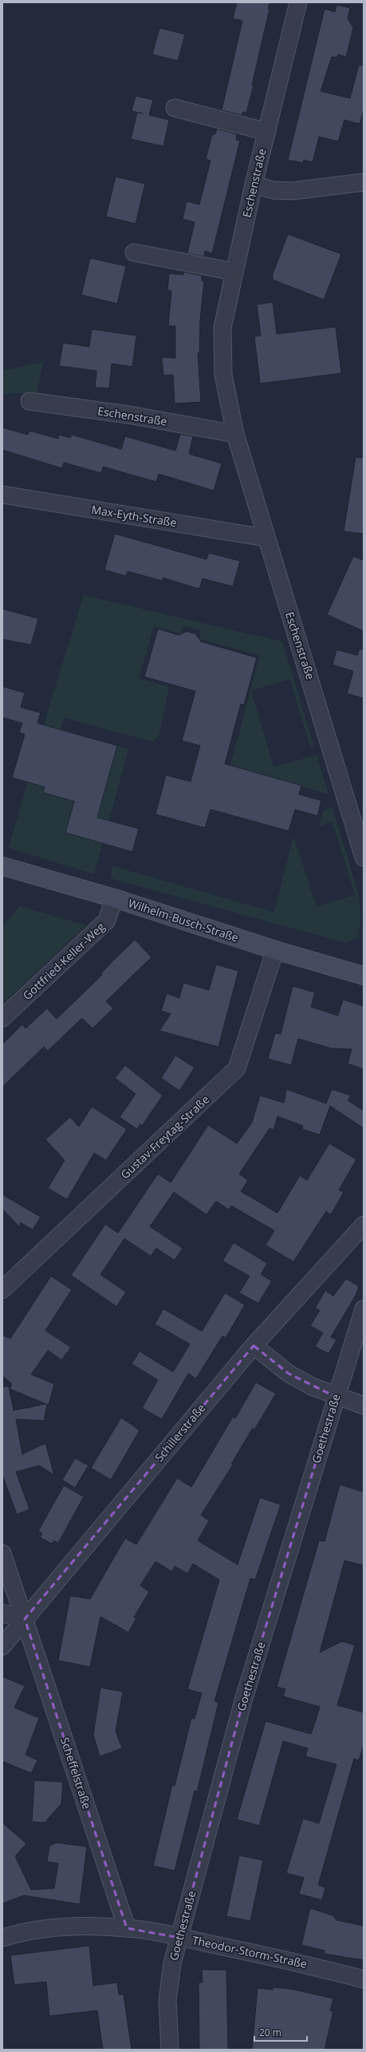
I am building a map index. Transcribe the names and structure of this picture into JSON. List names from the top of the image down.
{
  "streets": {
    "main road": ["Wilhelm-Busch-Straße"],
    "street": [
      "Eschenstraße",
      "Max-Eyth-Straße",
      "Gottfried-Keller-Weg",
      "Gustav-Freytag-Straße",
      "Goethestraße",
      "Schillerstraße",
      "Scheffelstraße",
      "Theodor-Storm-Straße"
    ]
  },
  "crossings": [
    ["Eschenstraße", "Max-Eyth-Straße"],
    ["Wilhelm-Busch-Straße", "Gottfried-Keller-Weg"],
    ["Wilhelm-Busch-Straße", "Gustav-Freytag-Straße"],
    ["Goethestraße", "Theodor-Storm-Straße"],
    ["Schillerstraße", "Scheffelstraße"],
    ["Scheffelstraße", "Theodor-Storm-Straße"]
  ],
  "scale_bar": "20 m"
}
